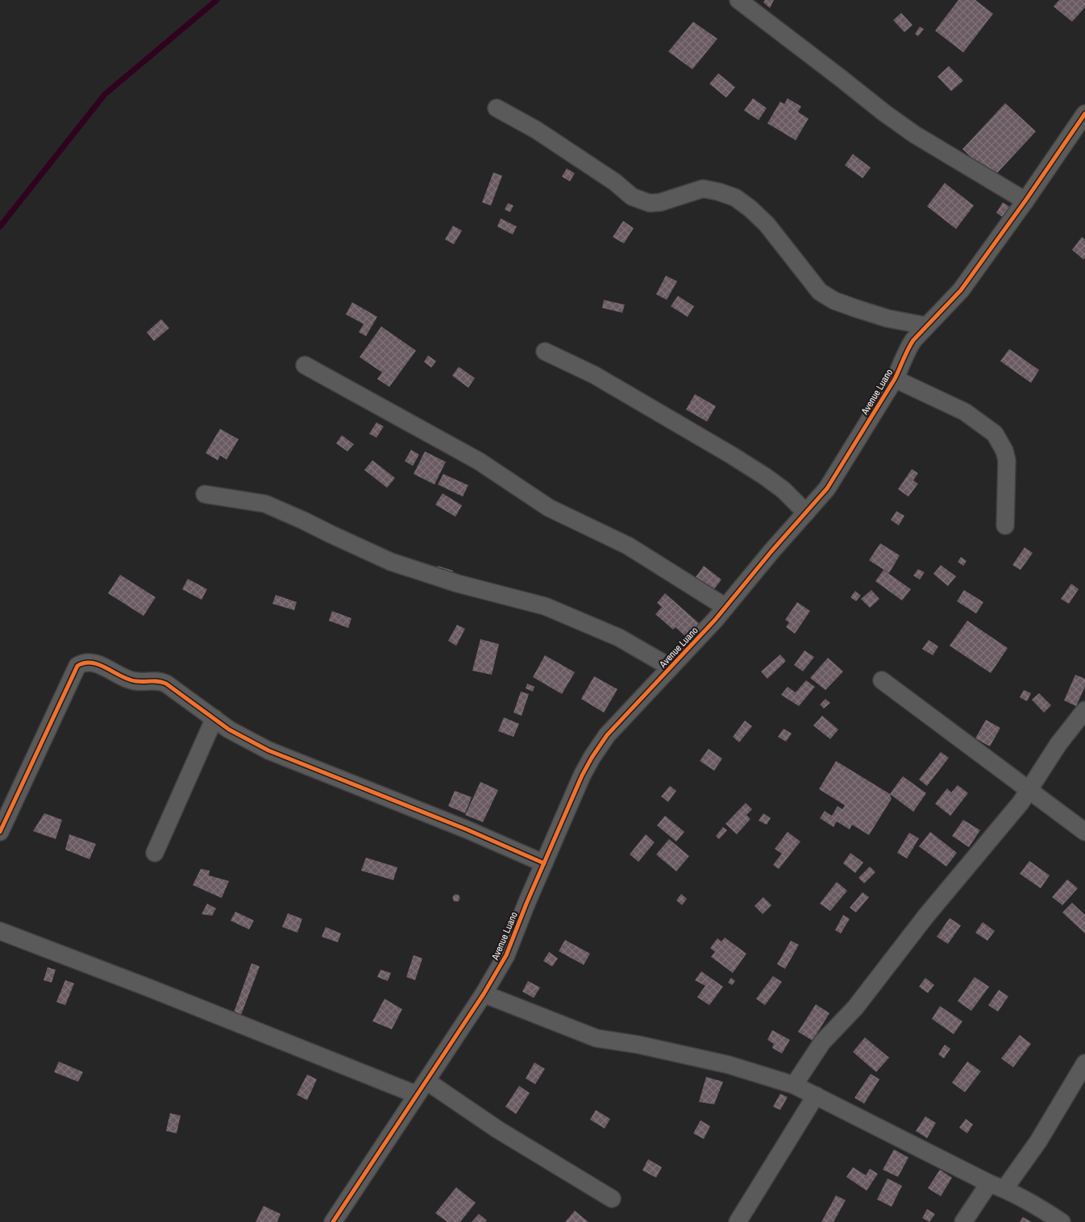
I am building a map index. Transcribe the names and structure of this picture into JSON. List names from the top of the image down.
{
  "streets": {
    "street": ["Avenue Luano"]
  }
}
